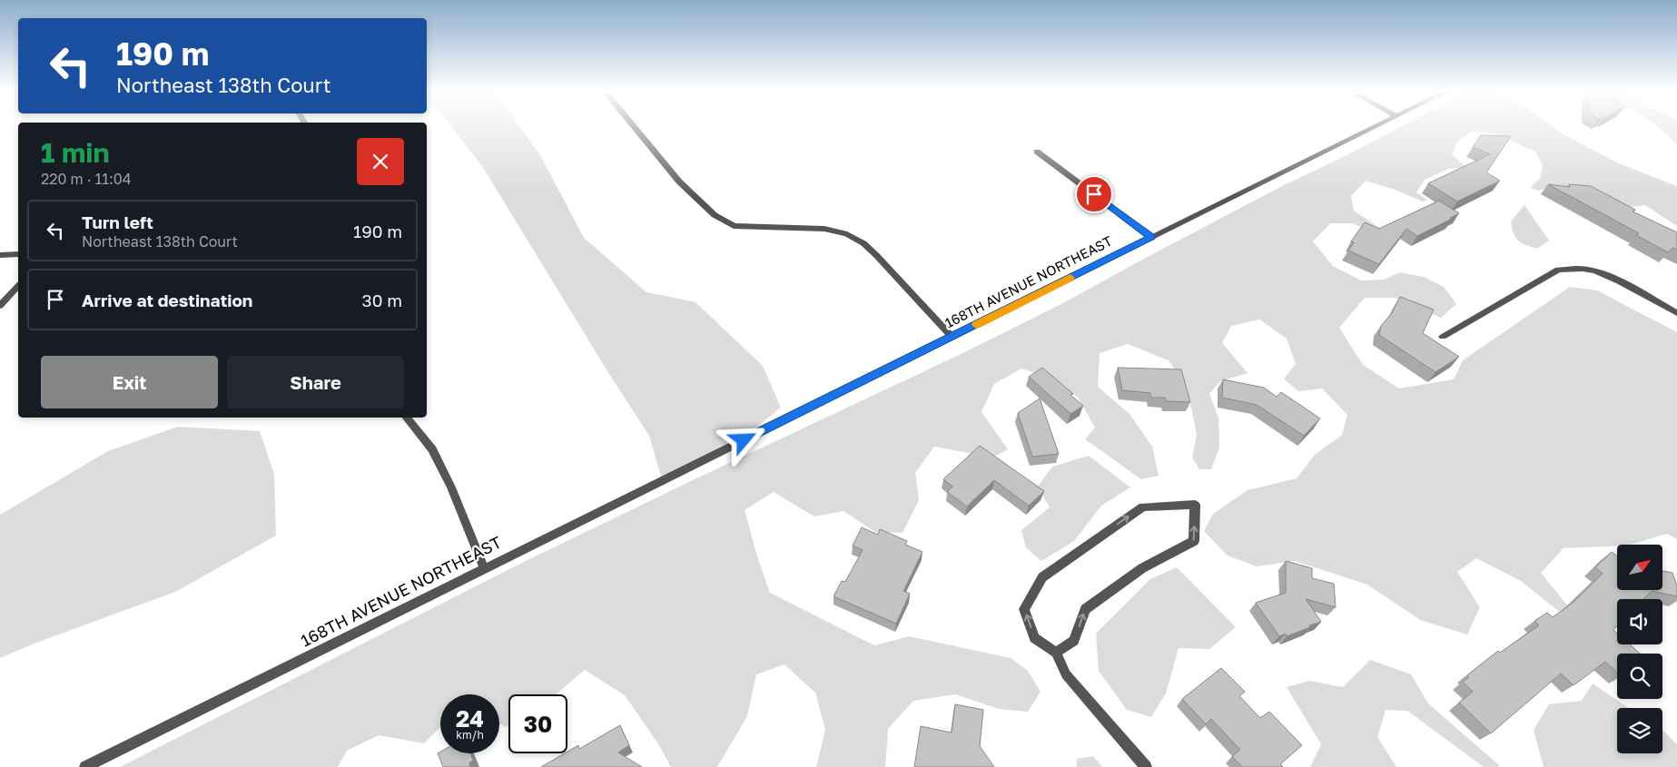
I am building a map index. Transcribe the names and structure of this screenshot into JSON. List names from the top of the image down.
{
  "streets": {
    "street": ["168TH AVENUE NORTHEAST"]
  },
  "north": "top right",
  "page": {
    "turn": ["190 m", "Northeast 138th Court"],
    "heading": ["1 min", "220 m · 11:04"],
    "list": [
      {
        "name": "Turn left",
        "note": "Northeast 138th Court",
        "value": "190 m"
      },
      {
        "name": "Arrive at destination",
        "value": "30 m"
      }
    ],
    "buttons": ["Exit", "Share"],
    "speed": "24 km/h",
    "limit": "30"
  }
}
